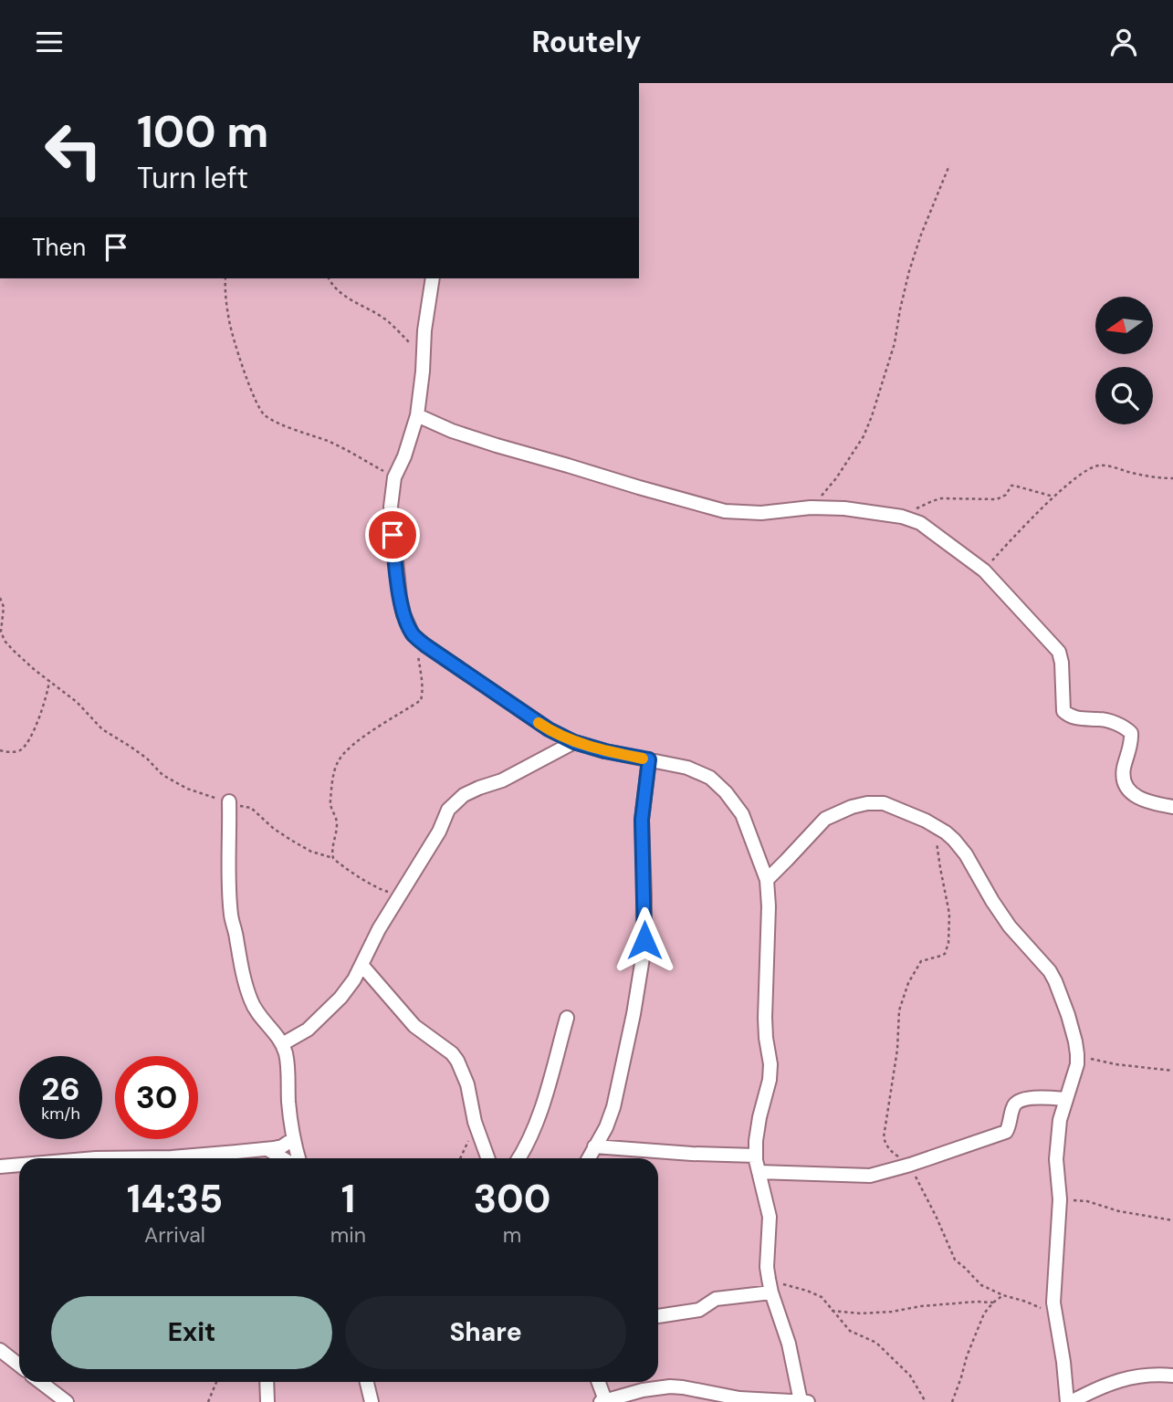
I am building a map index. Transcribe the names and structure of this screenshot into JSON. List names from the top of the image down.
{
  "north": "left",
  "page": {
    "header": "Routely",
    "turn": ["100 m", "Turn left"],
    "then": "Then",
    "speed": "26 km/h",
    "limit": "30",
    "eta": [
      "14:35",
      "Arrival",
      "1",
      "min",
      "300",
      "m"
    ],
    "buttons": ["Exit", "Share"]
  }
}
